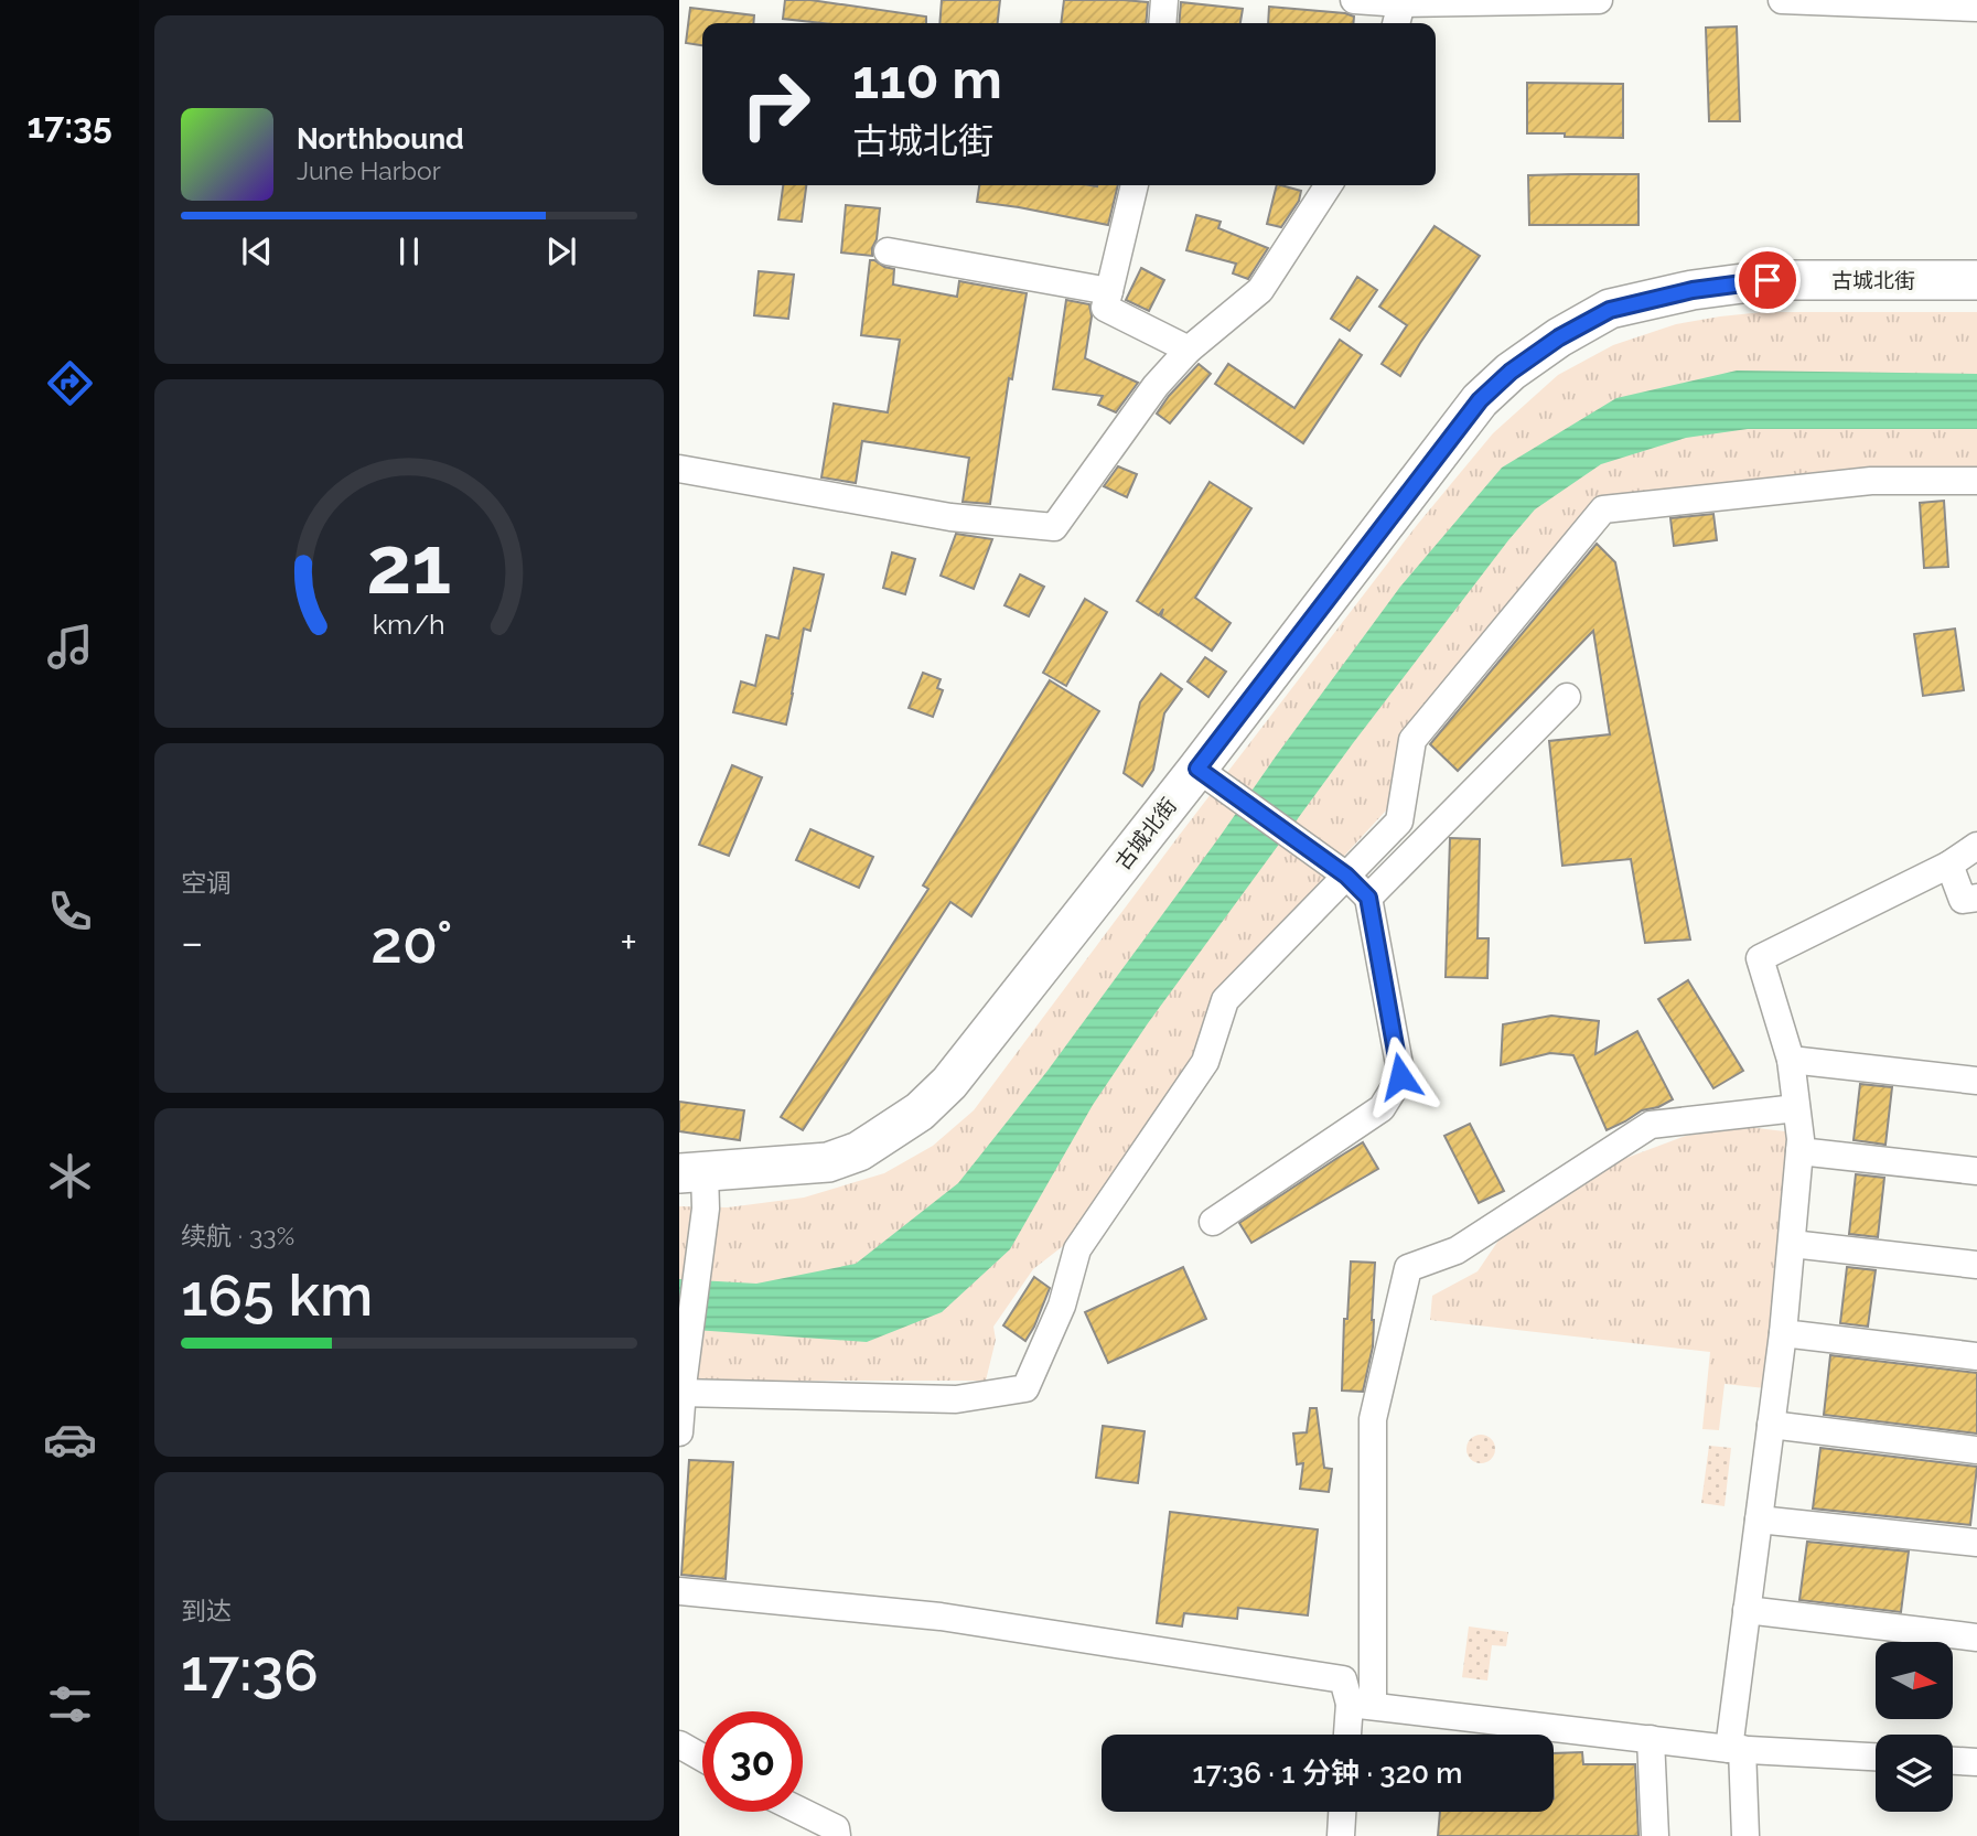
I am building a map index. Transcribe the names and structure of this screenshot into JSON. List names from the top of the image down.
{
  "streets": {
    "main road": ["古城北街"]
  },
  "north": "right",
  "page": {
    "tabs": "17:35",
    "turn": ["110 m", "古城北街"],
    "song": ["Northbound", "June Harbor"],
    "tile": [
      "空调",
      ["续航 · 33%", "165 km"],
      ["到达", "17:36"]
    ],
    "heat": ["−", "20°", "+"],
    "limit": "30",
    "trip": "17:36 · 1 分钟 · 320 m",
    "gauge": ["21", "km/h"]
  }
}
